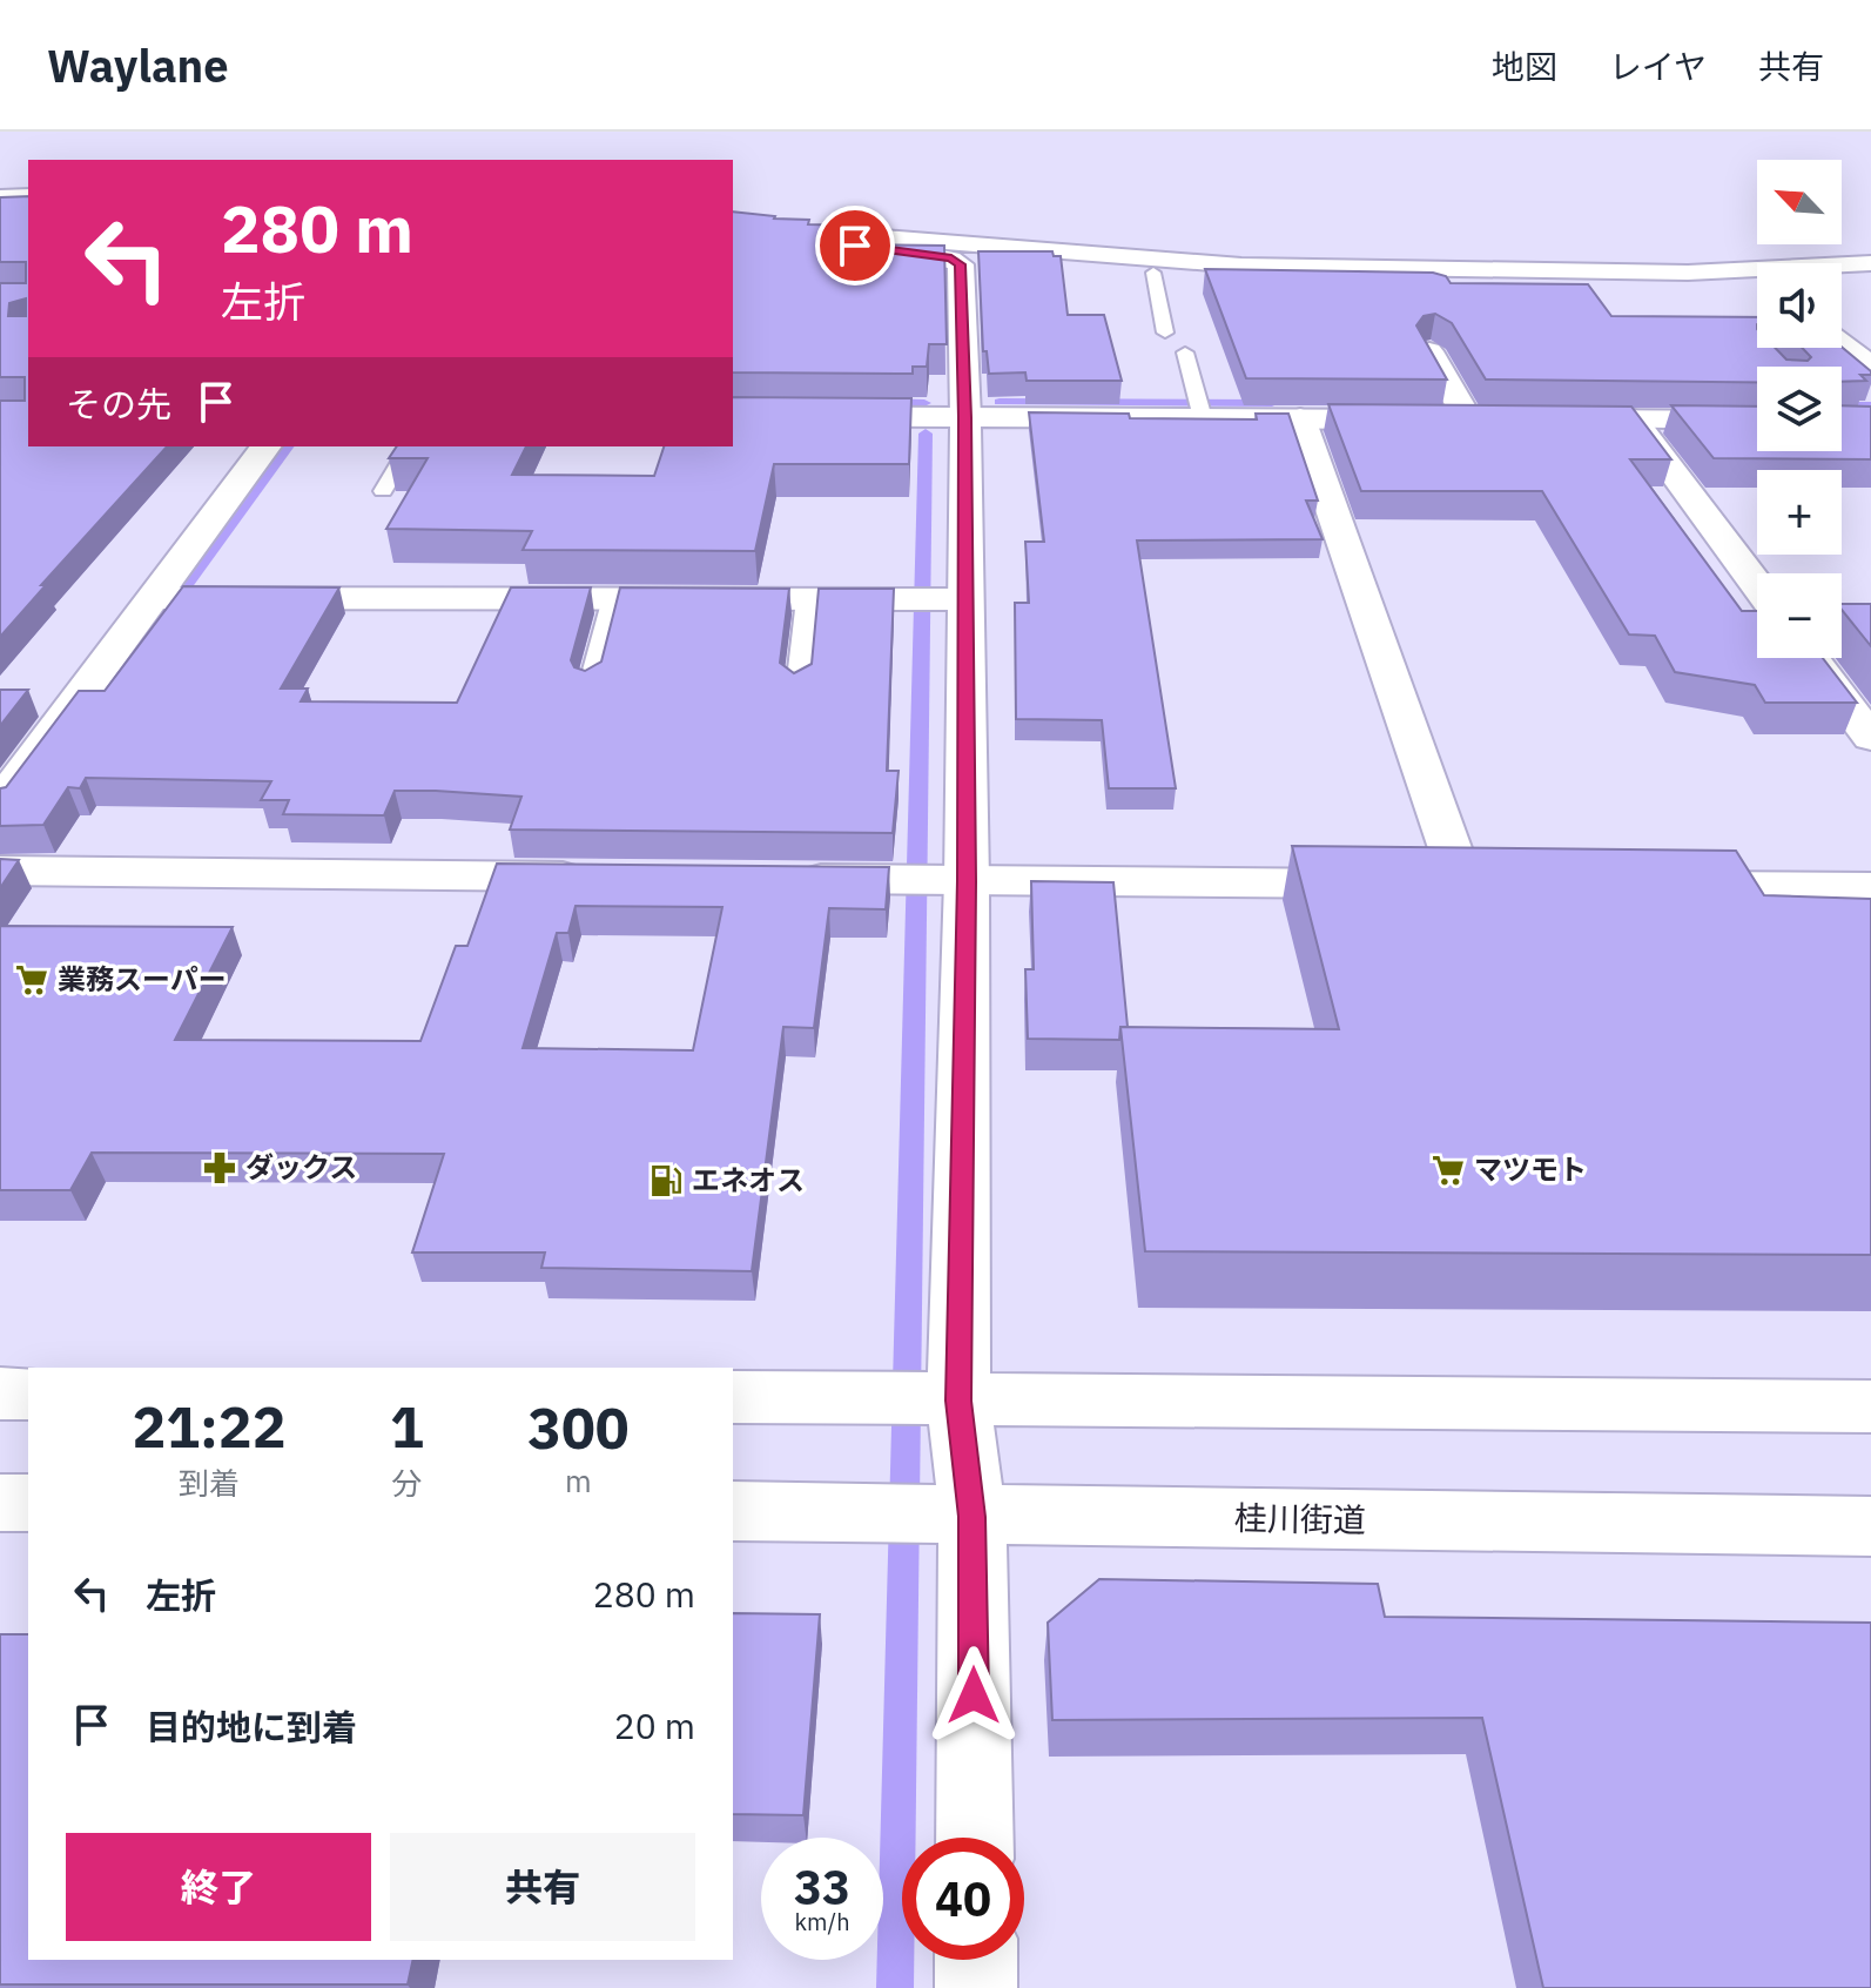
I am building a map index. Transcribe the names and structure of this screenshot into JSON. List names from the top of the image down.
{
  "streets": {
    "street": ["桂川街道"]
  },
  "places": {
    "supermarket": ["業務スーパー", "マツモト"],
    "pharmacy": ["ダックス"],
    "fuel station": ["エネオス"]
  },
  "north": "top left",
  "page": {
    "header": "Waylane",
    "nav": ["地図", "レイヤ", "共有"],
    "map_buttons": ["+", "−"],
    "turn": ["280 m", "左折"],
    "then": "その先",
    "eta": [
      "21:22",
      "到着",
      "1",
      "分",
      "300",
      "m"
    ],
    "list": [
      {
        "name": "左折",
        "value": "280 m"
      },
      {
        "name": "目的地に到着",
        "value": "20 m"
      }
    ],
    "buttons": ["終了", "共有"],
    "speed": "33 km/h",
    "limit": "40"
  }
}
